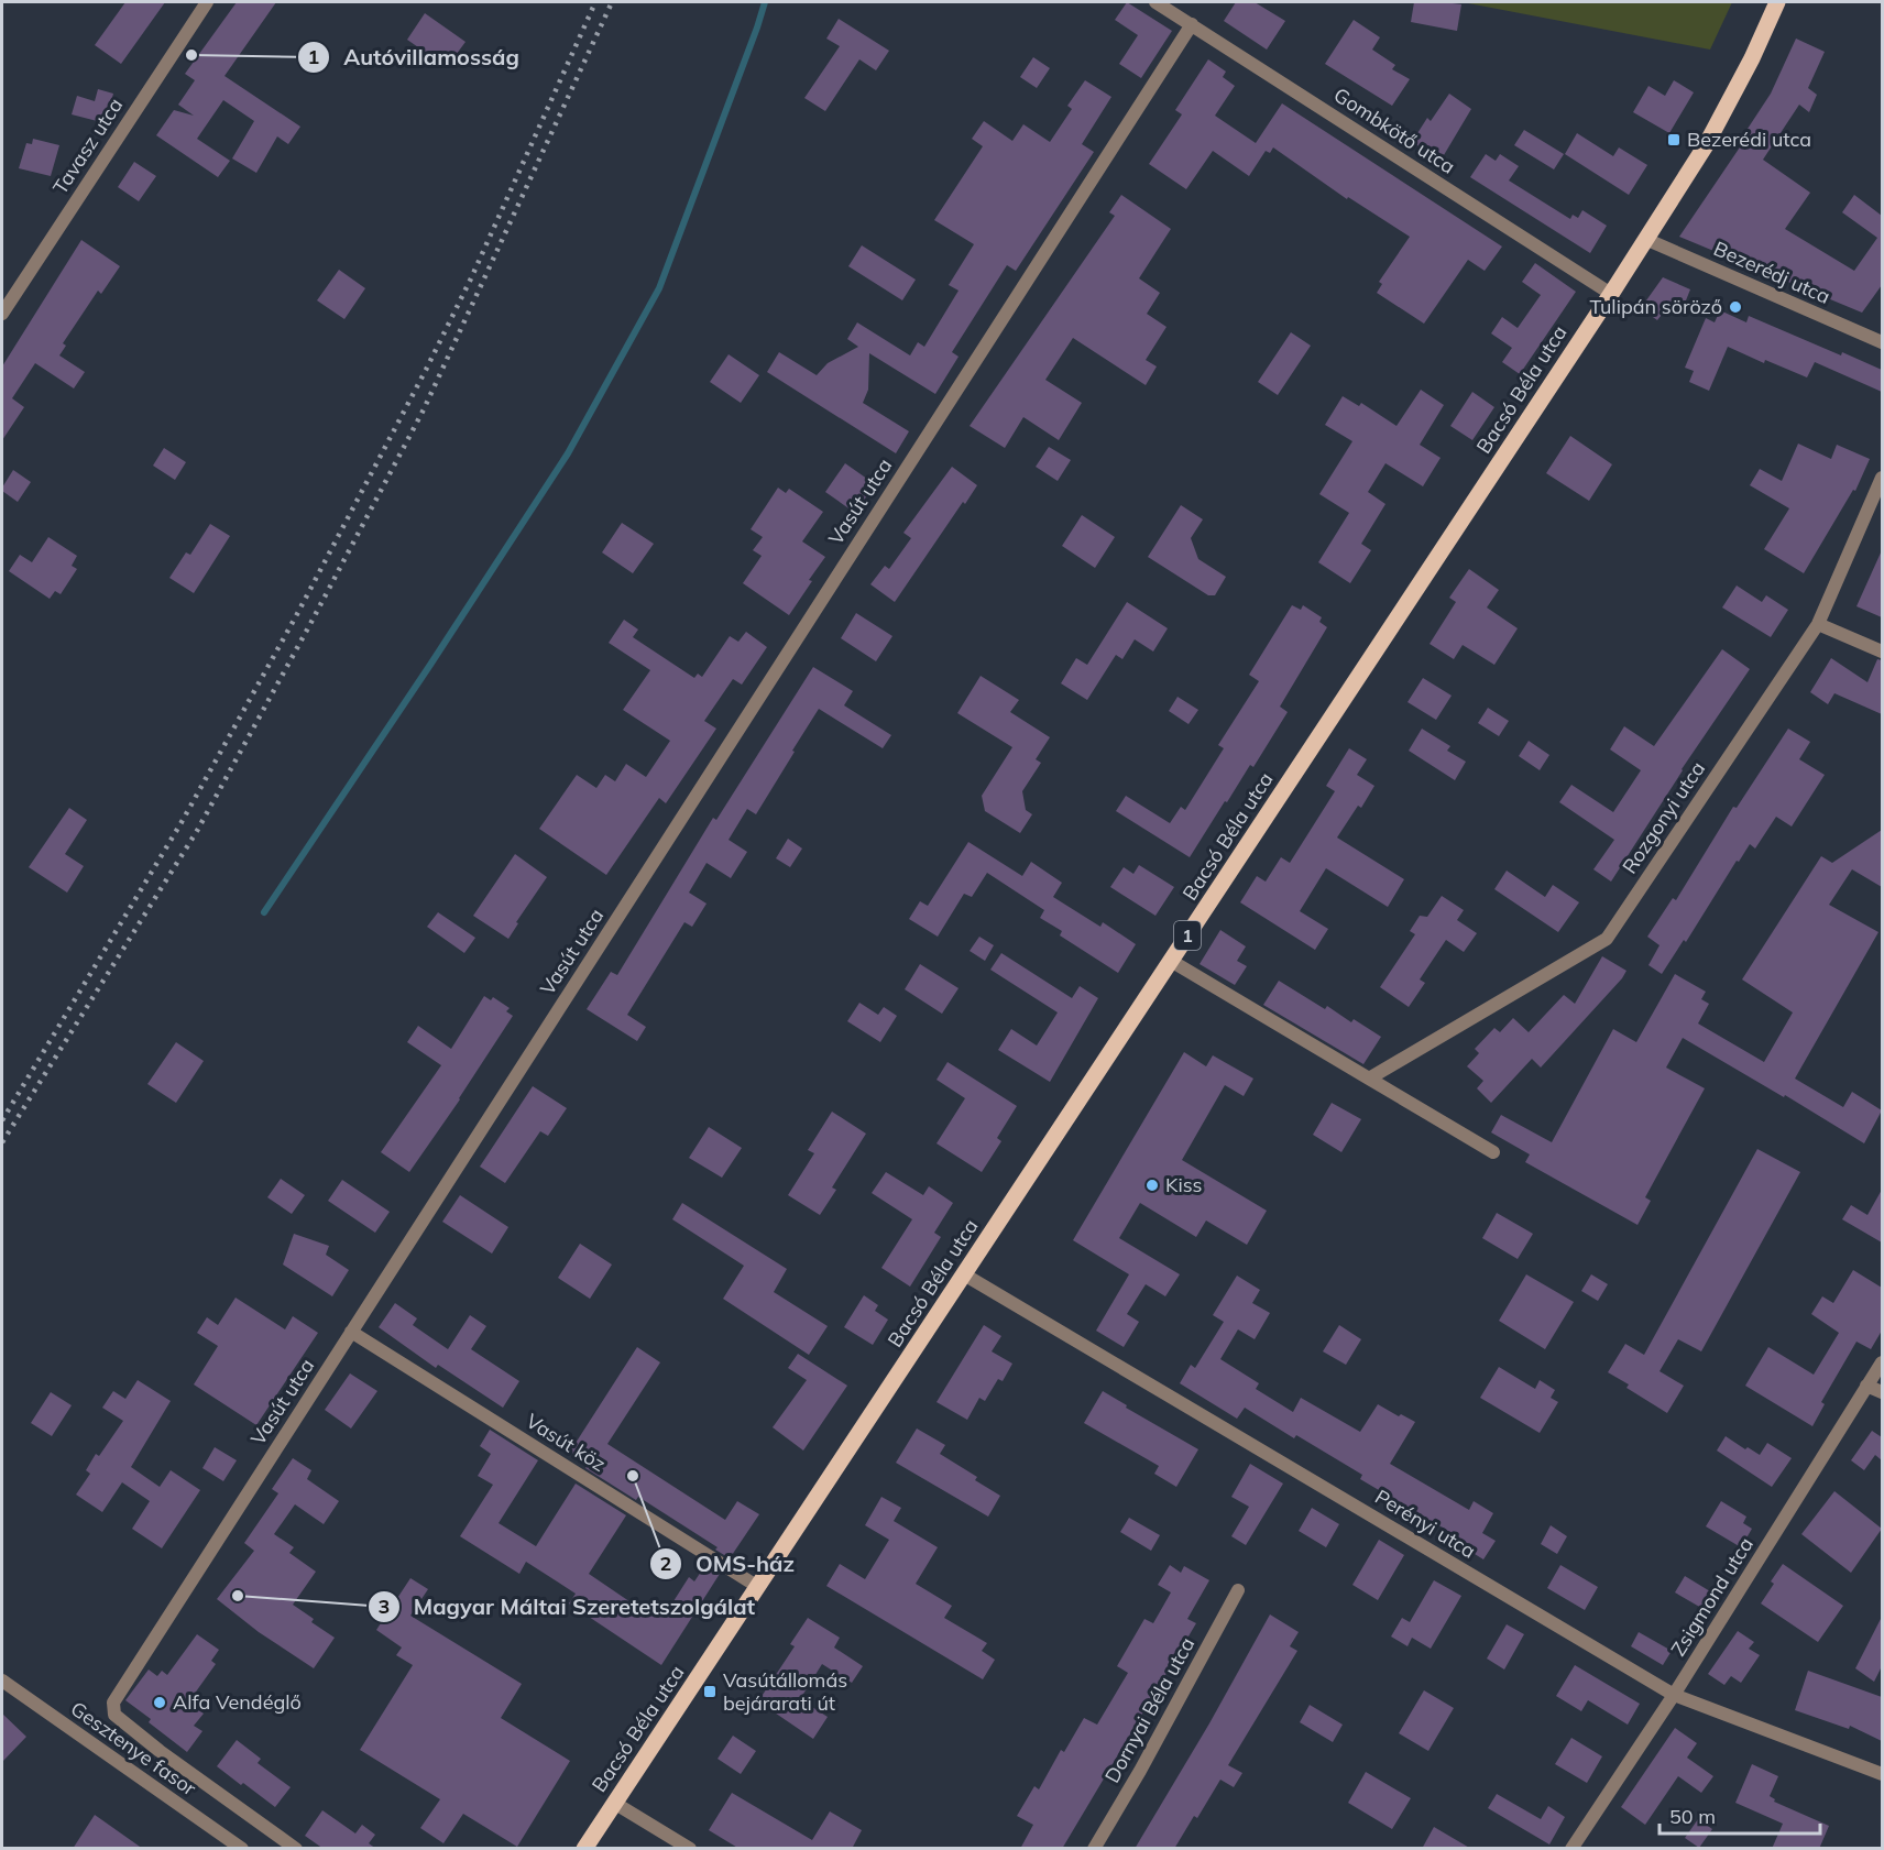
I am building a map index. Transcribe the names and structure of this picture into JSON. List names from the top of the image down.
{
  "streets": {
    "main road": ["Bacsó Béla utca", "1"],
    "street": [
      "Gombkötő utca",
      "Tavasz utca",
      "Bezerédj utca",
      "Vasút utca",
      "Rozgonyi utca",
      "Vasút köz",
      "Perényi utca",
      "Zsigmond utca",
      "Dornyai Béla utca",
      "Gesztenye fasor"
    ]
  },
  "crossings": [
    ["Gombkötő utca", "Bacsó Béla utca"],
    ["Gombkötő utca", "Vasút utca"],
    ["Bezerédj utca", "Bacsó Béla utca"],
    ["Bacsó Béla utca", "Vasút köz"],
    ["Bacsó Béla utca", "Perényi utca"],
    ["Vasút utca", "Vasút köz"],
    ["Perényi utca", "Zsigmond utca"]
  ],
  "places": {
    "other": [
      "Autóvillamosság",
      "Tulipán söröző",
      "Kiss",
      "OMS-ház",
      "Magyar Máltai Szeretetszolgálat",
      "Alfa Vendéglő"
    ],
    "transit": ["Bezerédi utca", "Vasútállomás bejárarati út"]
  },
  "scale_bar": "50 m"
}
